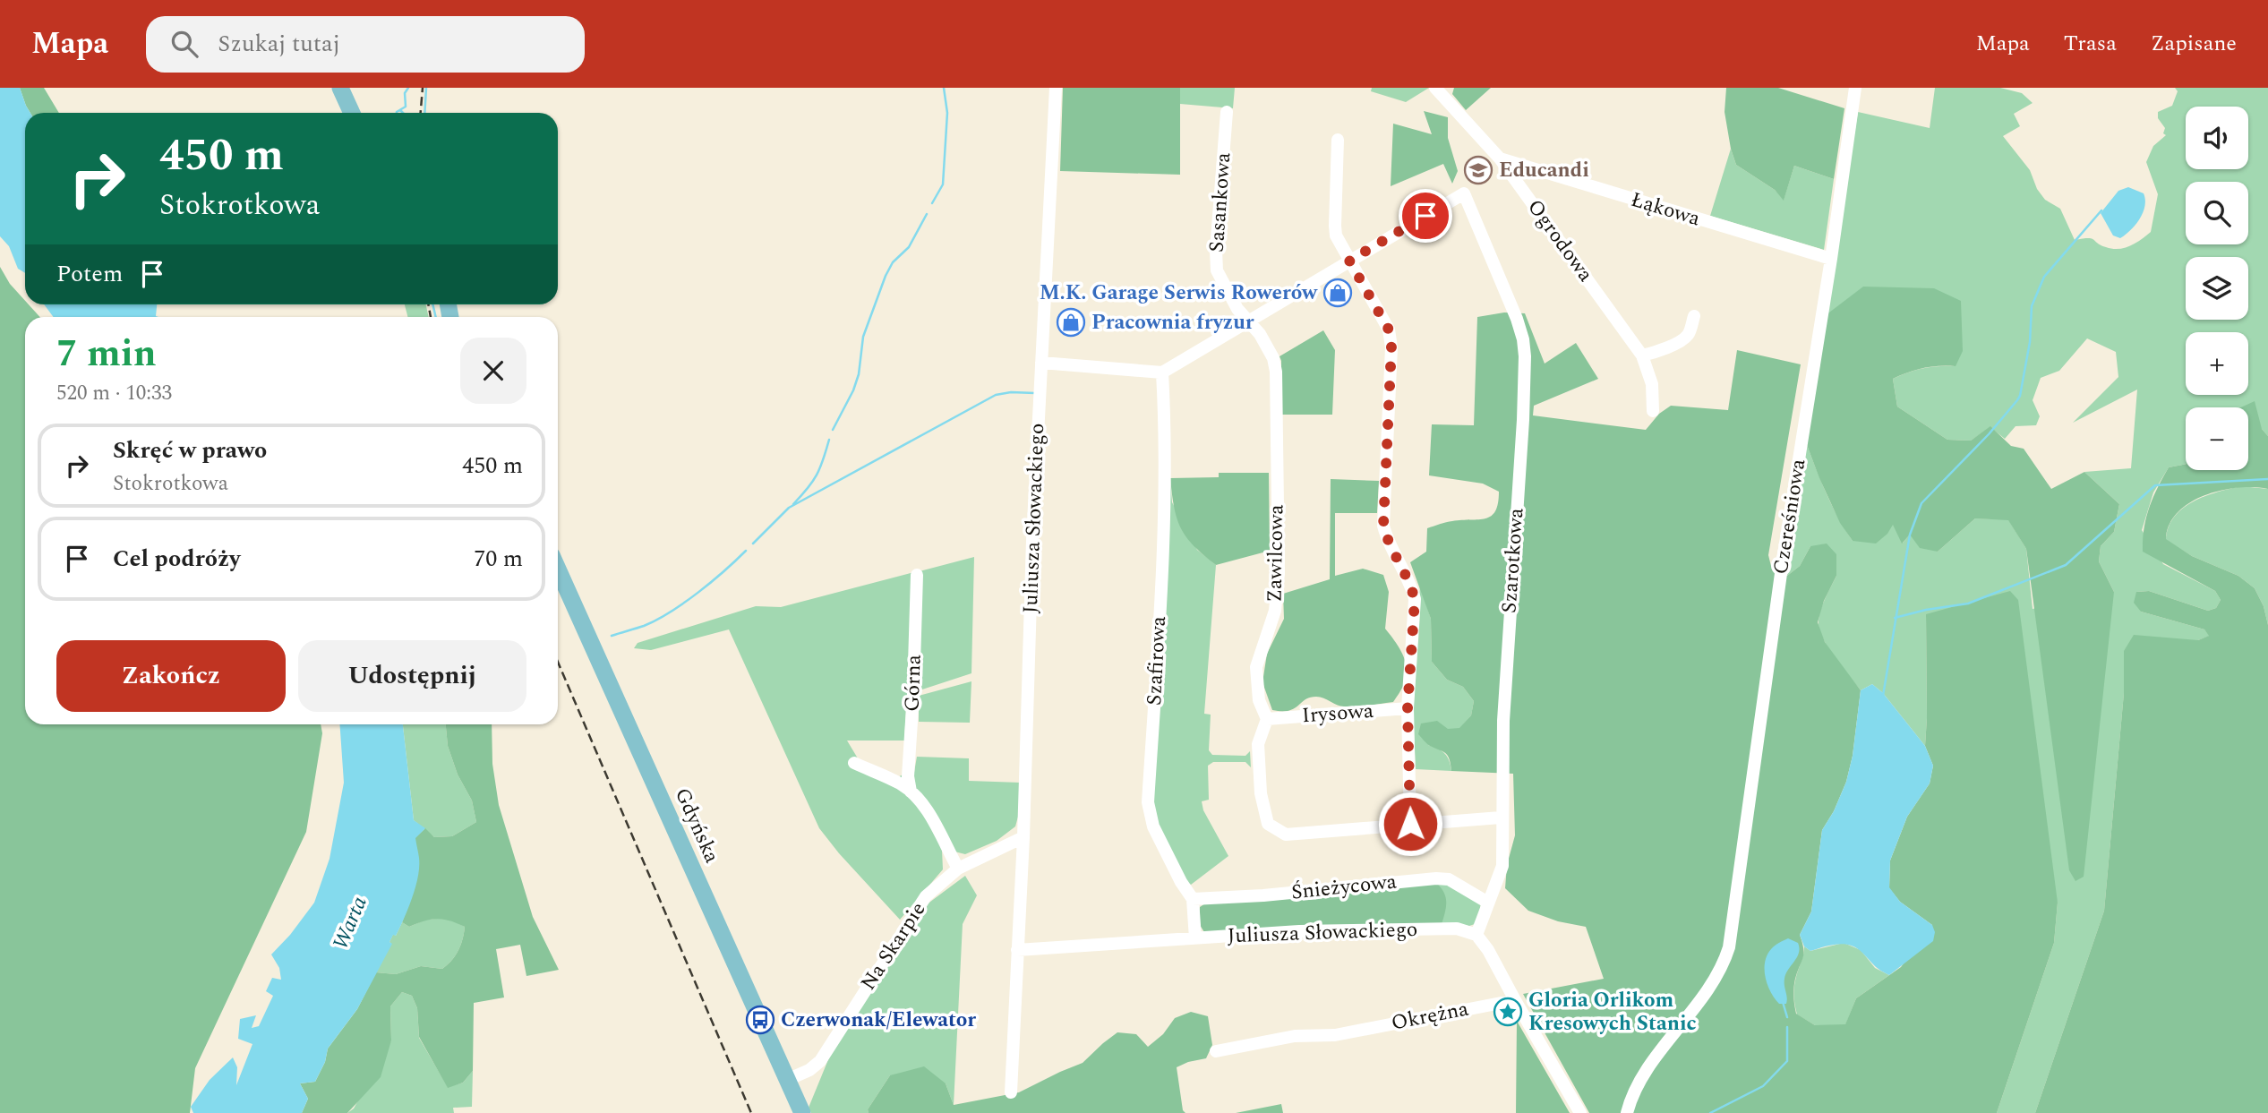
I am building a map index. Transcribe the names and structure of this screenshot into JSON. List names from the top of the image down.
{
  "streets": {
    "main road": ["Gdyńska"],
    "street": [
      "Sasankowa",
      "Łąkowa",
      "Ogrodowa",
      "Czereśniowa",
      "Juliusza Słowackiego",
      "Zawilcowa",
      "Szarotkowa",
      "Szafirowa",
      "Górna",
      "Irysowa",
      "Śnieżycowa",
      "Na Skarpie",
      "Okrężna"
    ]
  },
  "crossings": [
    ["Sasankowa", "Zawilcowa"],
    ["Łąkowa", "Ogrodowa"],
    ["Łąkowa", "Czereśniowa"],
    ["Juliusza Słowackiego", "Szarotkowa"],
    ["Juliusza Słowackiego", "Szafirowa"],
    ["Juliusza Słowackiego", "Na Skarpie"],
    ["Zawilcowa", "Irysowa"],
    ["Szarotkowa", "Śnieżycowa"],
    ["Szafirowa", "Śnieżycowa"],
    ["Gdyńska", "Na Skarpie"]
  ],
  "water": ["Warta"],
  "places": {
    "school or university": ["Educandi"],
    "shop": ["M.K. Garage Serwis Rowerów", "Pracownia fryzur"],
    "place": ["Gloria Orlikom Kresowych Stanic"],
    "bus stop": ["Czerwonak/Elewator"]
  },
  "page": {
    "header": "Mapa",
    "search": "Szukaj tutaj",
    "nav": ["Mapa", "Trasa", "Zapisane"],
    "map_buttons": ["+", "−"],
    "turn": ["450 m", "Stokrotkowa"],
    "then": "Potem",
    "heading": ["7 min", "520 m · 10:33"],
    "list": [
      {
        "name": "Skręć w prawo",
        "note": "Stokrotkowa",
        "value": "450 m"
      },
      {
        "name": "Cel podróży",
        "value": "70 m"
      }
    ],
    "buttons": ["Zakończ", "Udostępnij"]
  }
}
